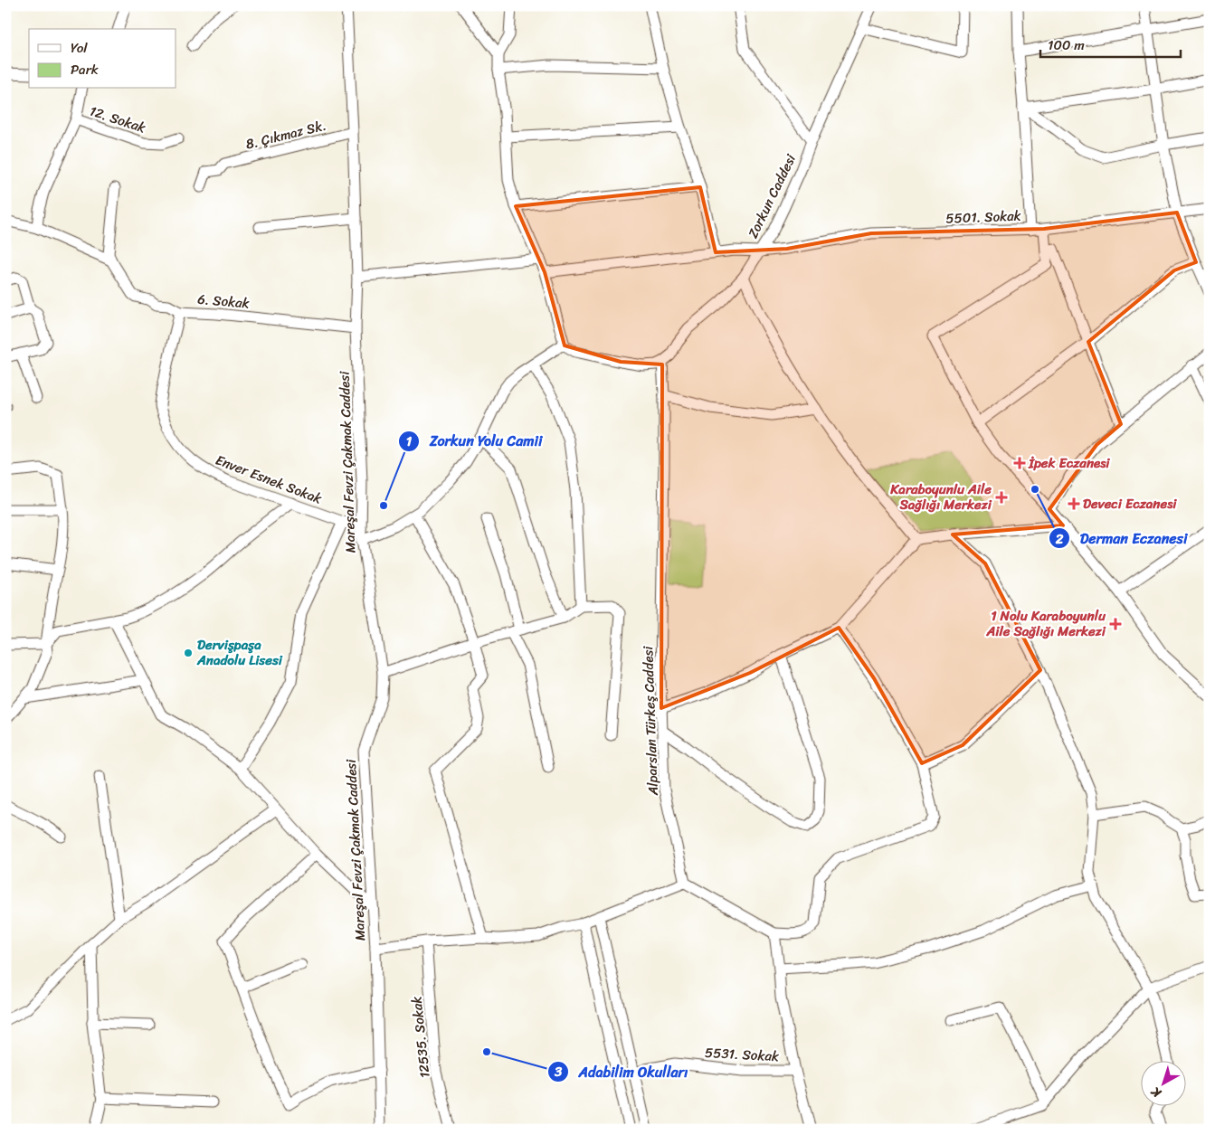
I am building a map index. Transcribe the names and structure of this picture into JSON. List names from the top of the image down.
{
  "streets": {
    "street": [
      "12. Sokak",
      "8. Çıkmaz Sk.",
      "Zorkun Caddesi",
      "5501. Sokak",
      "6. Sokak",
      "Mareşal Fevzi Çakmak Caddesi",
      "Enver Esnek Sokak",
      "Alparslan Türkeş Caddesi",
      "12535. Sokak",
      "5531. Sokak"
    ]
  },
  "crossings": [
    ["8. Çıkmaz Sk.", "Mareşal Fevzi Çakmak Caddesi"],
    ["Zorkun Caddesi", "5501. Sokak"],
    ["Zorkun Caddesi", "Alparslan Türkeş Caddesi"],
    ["6. Sokak", "Mareşal Fevzi Çakmak Caddesi"],
    ["6. Sokak", "Enver Esnek Sokak"],
    ["Mareşal Fevzi Çakmak Caddesi", "Enver Esnek Sokak"]
  ],
  "places": {
    "health": [
      "İpek Eczanesi",
      "Karaboyunlu Aile Sağlığı Merkezi",
      "Deveci Eczanesi",
      "1 Nolu Karaboyunlu Aile Sağlığı Merkezi"
    ],
    "other": [
      "Derman Eczanesi",
      "Zorkun Yolu Camii",
      "Dervişpaşa Anadolu Lisesi",
      "Adabilim Okulları"
    ]
  },
  "legend": ["Yol", "Park"],
  "scale_bar": "100 m",
  "north": "bottom left"
}
